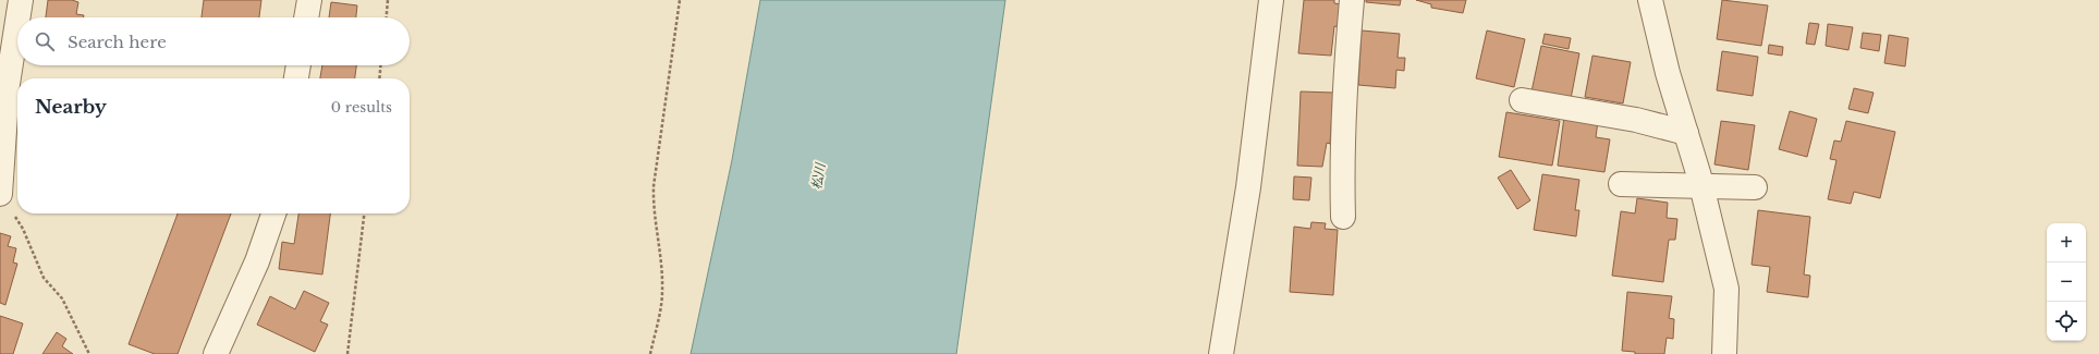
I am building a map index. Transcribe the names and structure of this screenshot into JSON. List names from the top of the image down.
{
  "water": ["松川"],
  "page": {
    "search": "Search here",
    "heading": ["Nearby", "0 results"],
    "map_buttons": ["+", "−"]
  }
}
